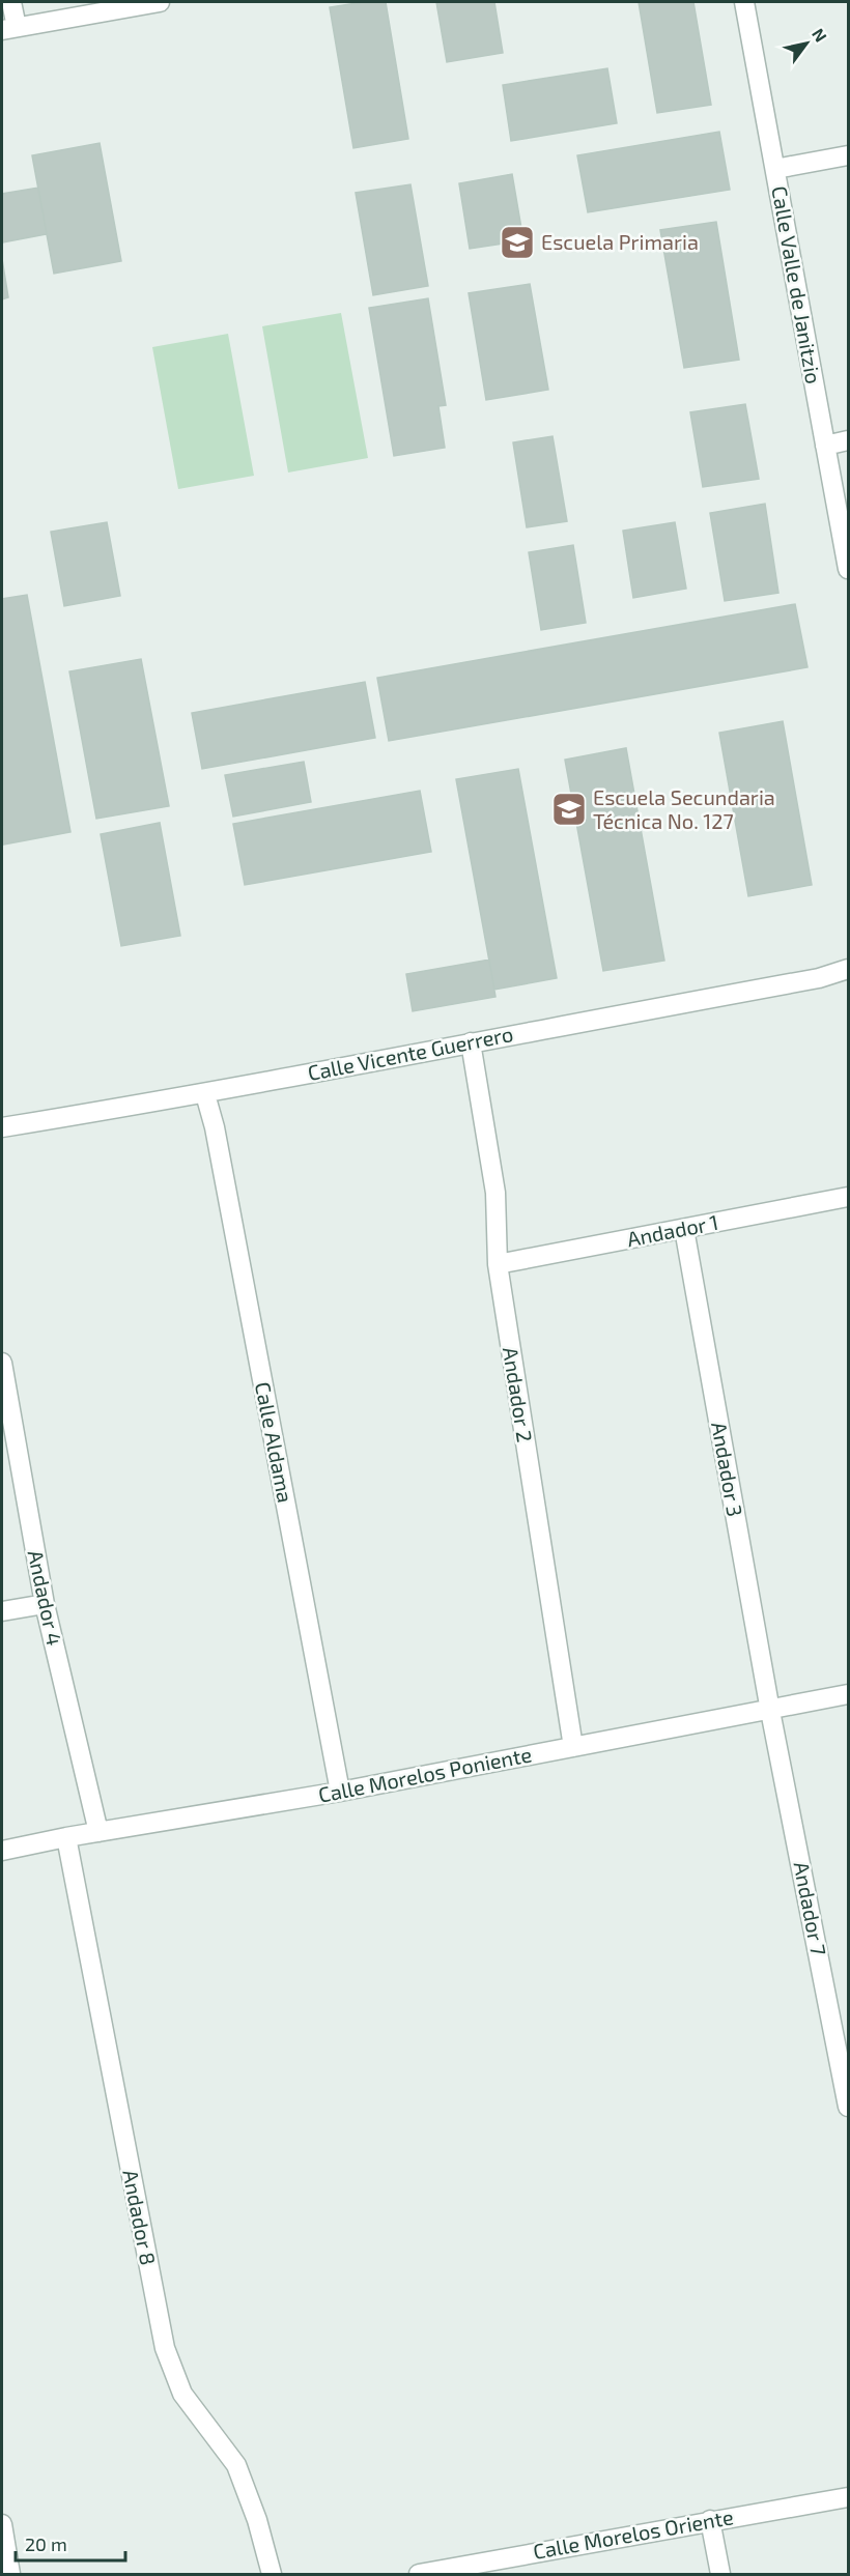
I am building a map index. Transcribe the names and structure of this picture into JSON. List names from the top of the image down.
{
  "streets": {
    "street": [
      "Calle Valle de Janitzio",
      "Calle Vicente Guerrero",
      "Andador 1",
      "Andador 2",
      "Calle Aldama",
      "Andador 3",
      "Andador 4",
      "Calle Morelos Poniente",
      "Andador 7",
      "Andador 8",
      "Calle Morelos Oriente"
    ]
  },
  "crossings": [
    ["Calle Vicente Guerrero", "Andador 2"],
    ["Calle Vicente Guerrero", "Calle Aldama"],
    ["Andador 1", "Andador 2"],
    ["Andador 1", "Andador 3"],
    ["Andador 2", "Calle Morelos Poniente"],
    ["Calle Aldama", "Calle Morelos Poniente"],
    ["Andador 3", "Calle Morelos Poniente"],
    ["Andador 3", "Andador 7"],
    ["Andador 4", "Calle Morelos Poniente"],
    ["Calle Morelos Poniente", "Andador 7"],
    ["Calle Morelos Poniente", "Andador 8"]
  ],
  "places": {
    "school or university": ["Escuela Primaria", "Escuela Secundaria Técnica No. 127"]
  },
  "scale_bar": "20 m",
  "north": "top right"
}
